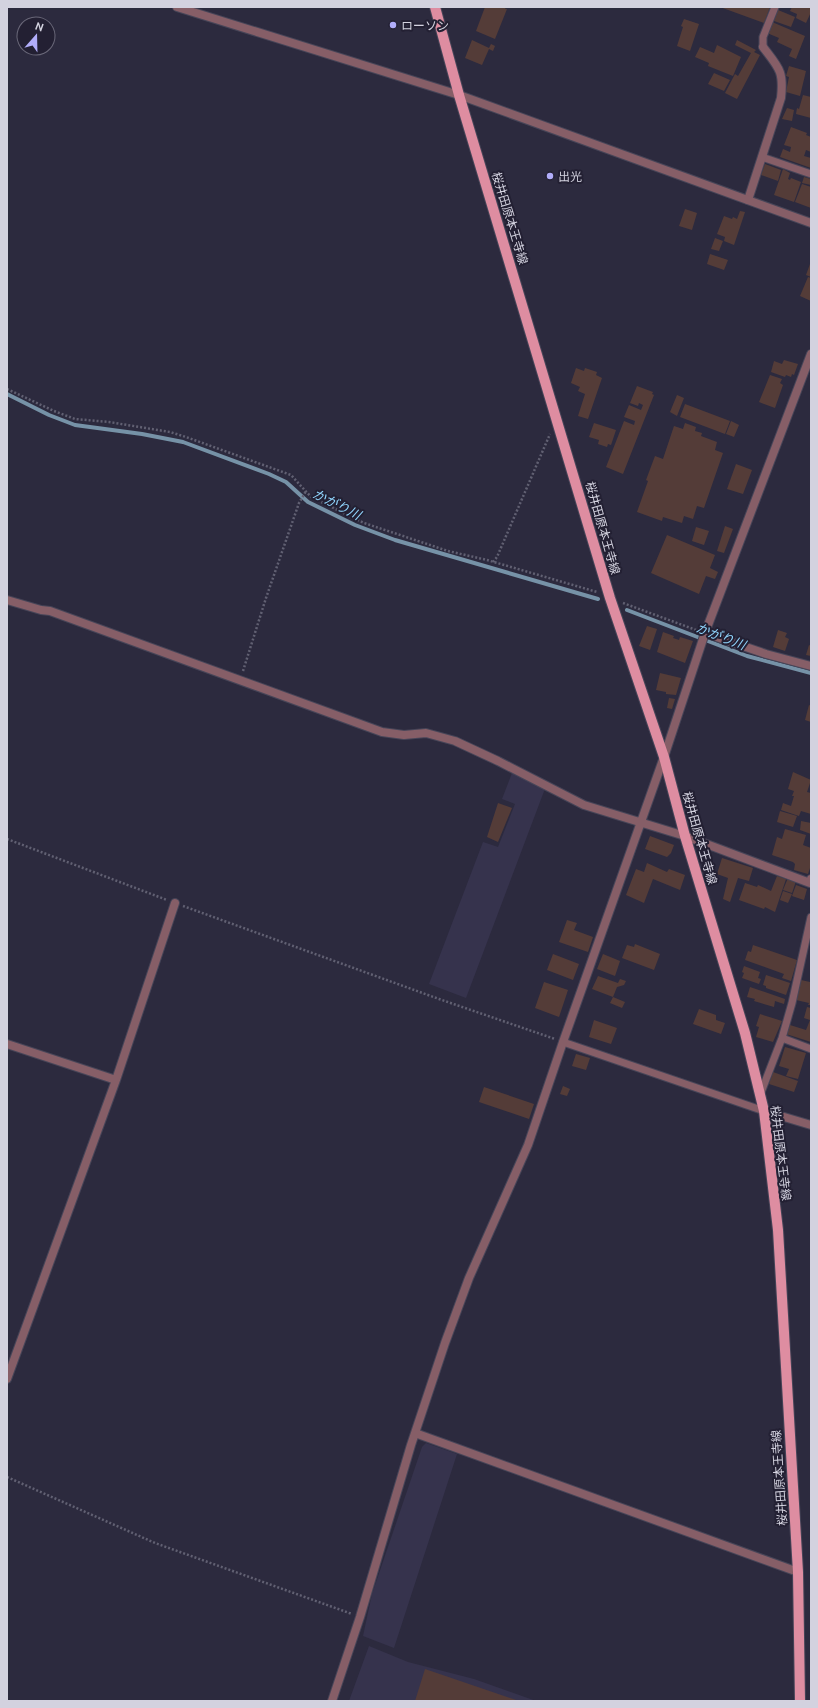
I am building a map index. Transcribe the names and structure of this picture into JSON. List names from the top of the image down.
{
  "streets": {
    "main road": ["桜井田原本王寺線"]
  },
  "water": ["かがり川"],
  "places": ["ローソン", "出光"],
  "north": "top"
}
